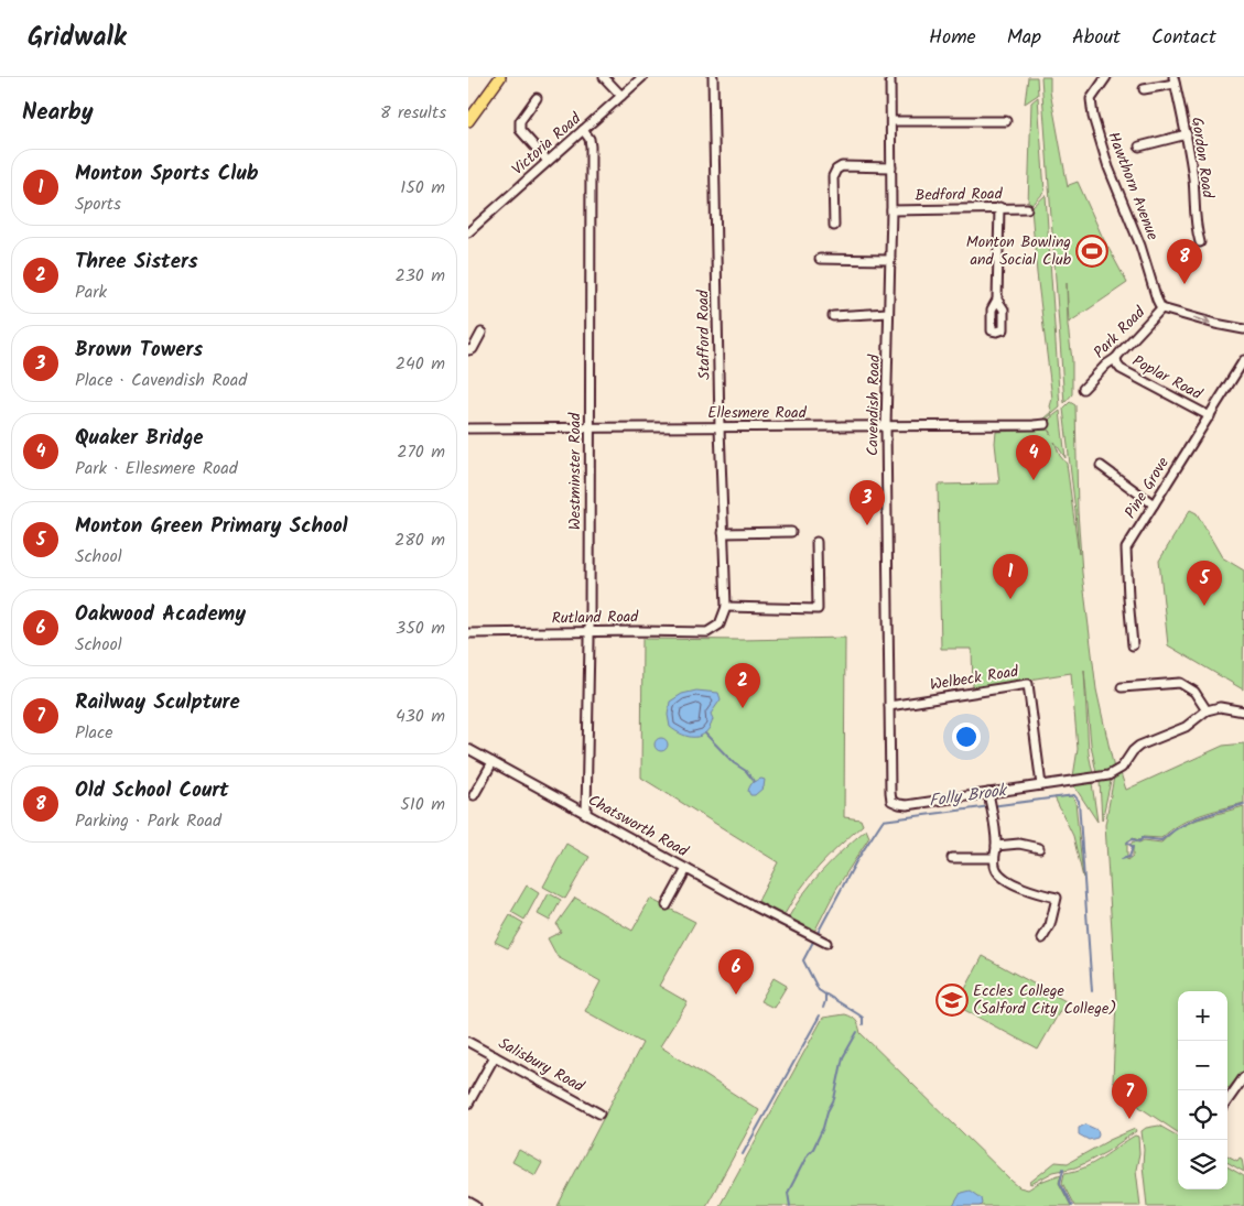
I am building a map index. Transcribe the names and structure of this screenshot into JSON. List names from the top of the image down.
{
  "streets": {
    "street": [
      "Victoria Road",
      "Gordon Road",
      "Hawthorn Avenue",
      "Bedford Road",
      "Park Road",
      "Stafford Road",
      "Poplar Road",
      "Cavendish Road",
      "Ellesmere Road",
      "Westminster Road",
      "Pine Grove",
      "Rutland Road",
      "Welbeck Road",
      "Chatsworth Road",
      "Salisbury Road"
    ]
  },
  "crossings": [
    ["Victoria Road", "Westminster Road"],
    ["Hawthorn Avenue", "Park Road"],
    ["Bedford Road", "Cavendish Road"],
    ["Park Road", "Poplar Road"],
    ["Stafford Road", "Ellesmere Road"],
    ["Stafford Road", "Rutland Road"],
    ["Poplar Road", "Pine Grove"],
    ["Cavendish Road", "Ellesmere Road"],
    ["Cavendish Road", "Welbeck Road"],
    ["Ellesmere Road", "Westminster Road"],
    ["Westminster Road", "Rutland Road"],
    ["Westminster Road", "Chatsworth Road"]
  ],
  "one_way": ["Park Road"],
  "water": ["Folly Brook"],
  "places": {
    "sports": ["Monton Bowling and Social Club"],
    "school or university": ["Eccles College (Salford City College)"]
  },
  "page": {
    "header": "Gridwalk",
    "nav": [
      "Home",
      "Map",
      "About",
      "Contact"
    ],
    "heading": ["Nearby", "8 results"],
    "list": [
      {
        "mark": "1",
        "name": "Monton Sports Club",
        "note": "Sports",
        "value": "150 m"
      },
      {
        "mark": "2",
        "name": "Three Sisters",
        "note": "Park",
        "value": "230 m"
      },
      {
        "mark": "3",
        "name": "Brown Towers",
        "note": "Place · Cavendish Road",
        "value": "240 m"
      },
      {
        "mark": "4",
        "name": "Quaker Bridge",
        "note": "Park · Ellesmere Road",
        "value": "270 m"
      },
      {
        "mark": "5",
        "name": "Monton Green Primary School",
        "note": "School",
        "value": "280 m"
      },
      {
        "mark": "6",
        "name": "Oakwood Academy",
        "note": "School",
        "value": "350 m"
      },
      {
        "mark": "7",
        "name": "Railway Sculpture",
        "note": "Place",
        "value": "430 m"
      },
      {
        "mark": "8",
        "name": "Old School Court",
        "note": "Parking · Park Road",
        "value": "510 m"
      }
    ],
    "pins": [
      "8",
      "4",
      "3",
      "1",
      "5",
      "2",
      "6",
      "7"
    ],
    "map_buttons": ["+", "−"]
  }
}
